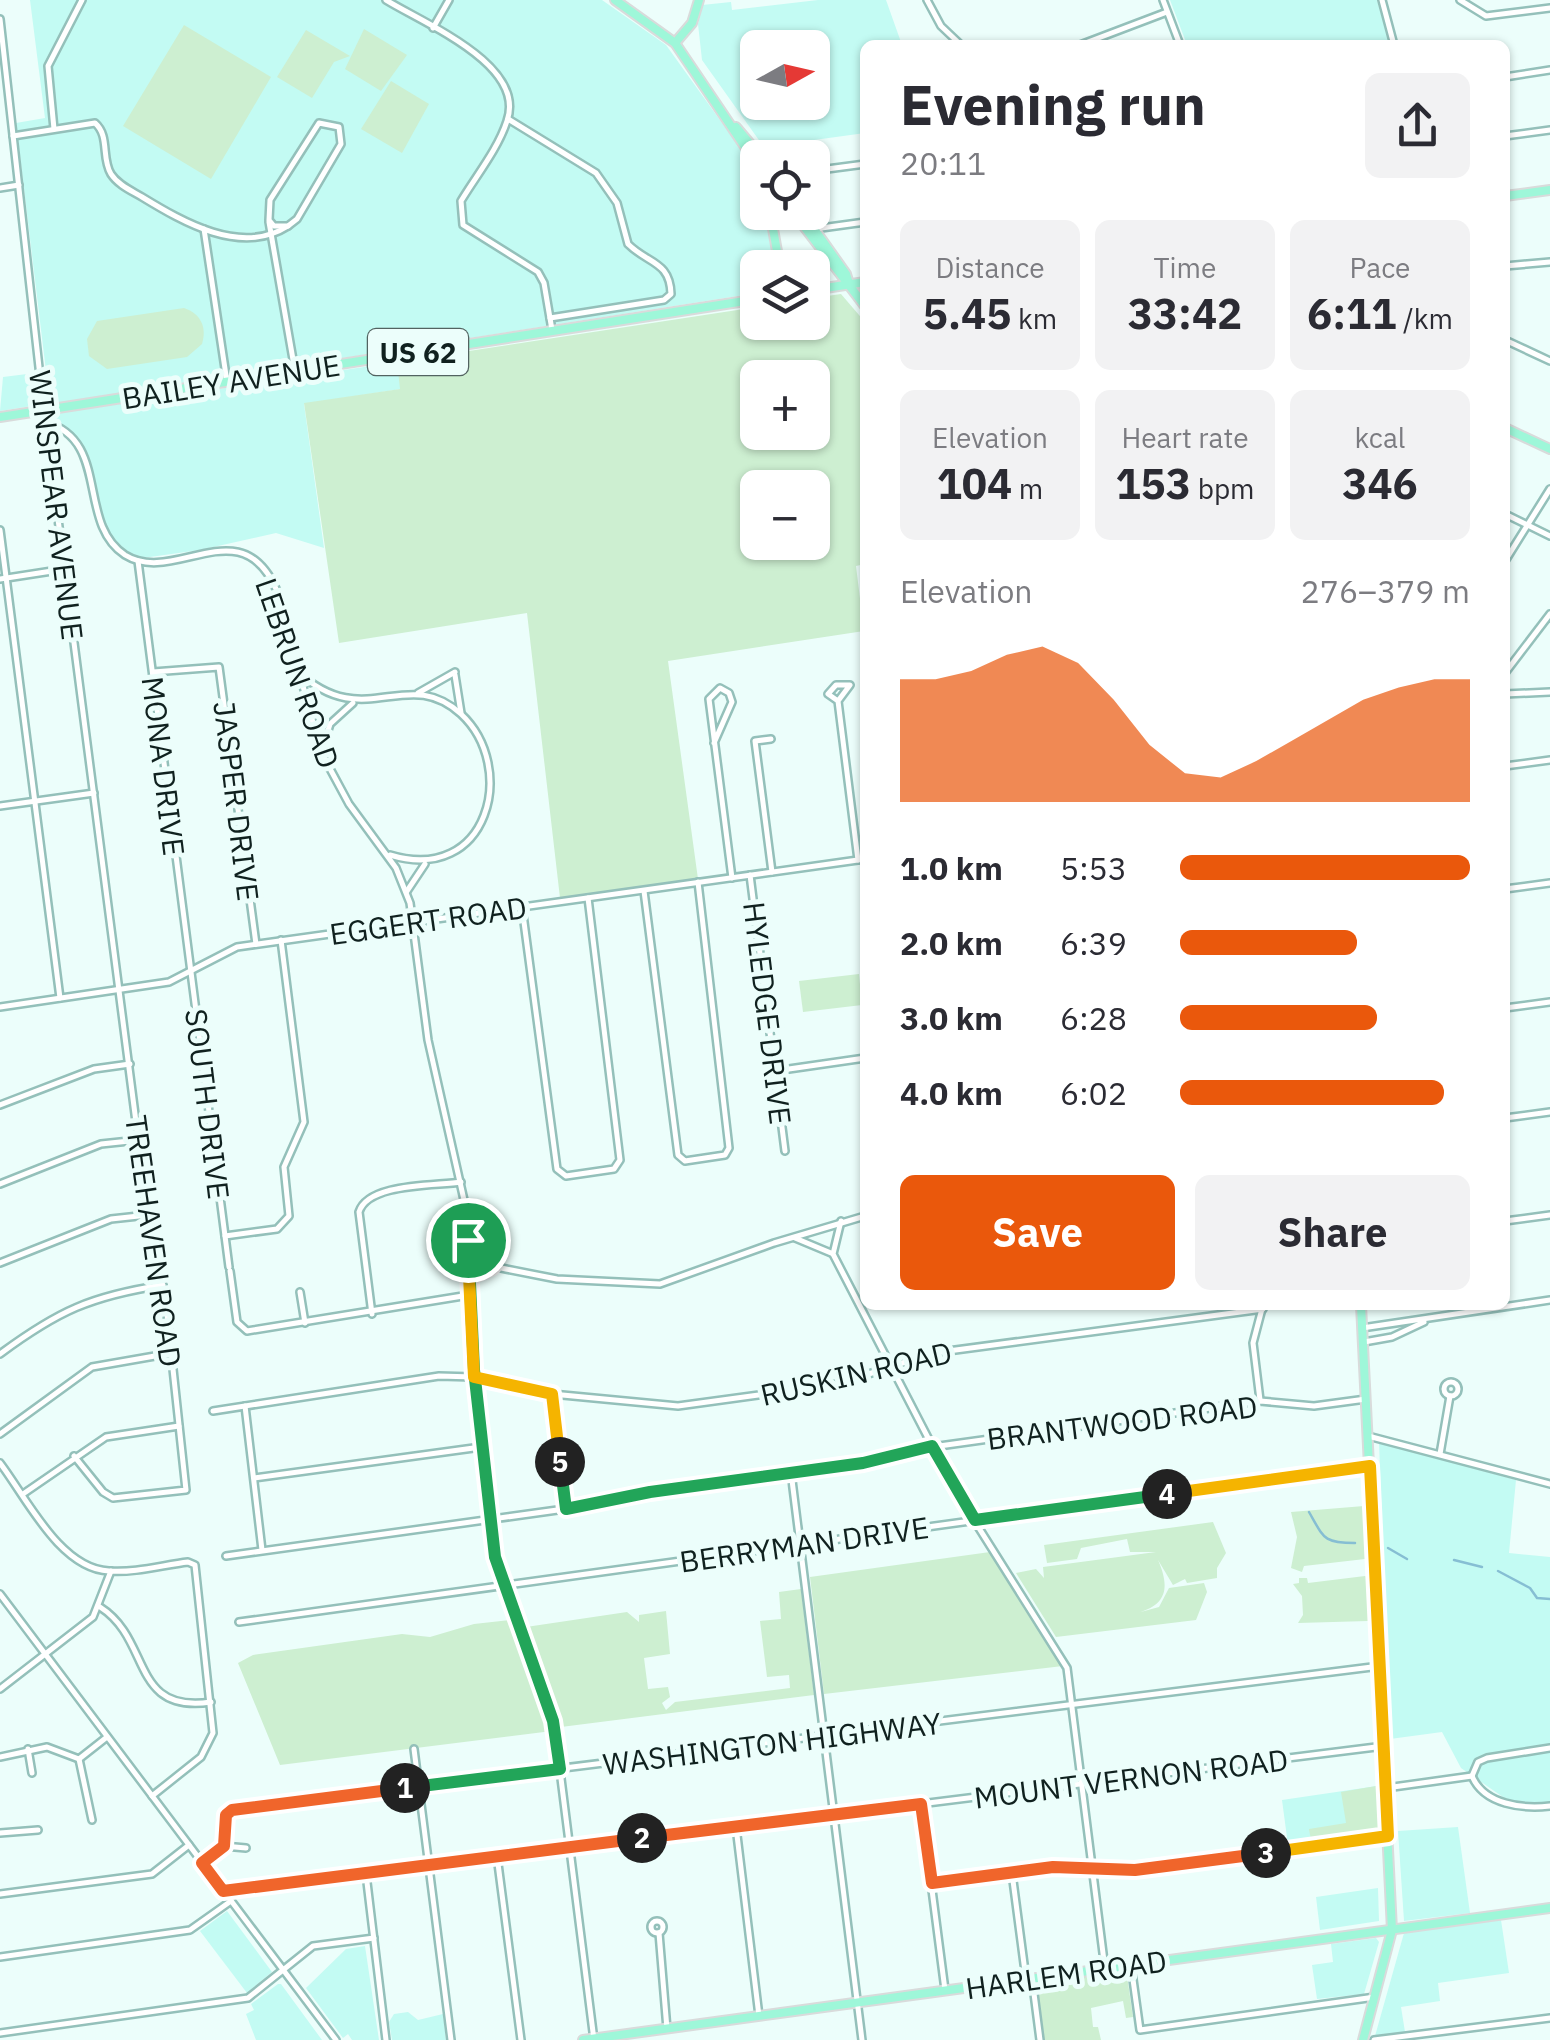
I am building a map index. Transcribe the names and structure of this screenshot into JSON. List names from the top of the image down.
{
  "streets": {
    "main road": ["US 62", "BAILEY AVENUE", "HARLEM ROAD"],
    "street": [
      "WINSPEAR AVENUE",
      "LEBRUN ROAD",
      "MONA DRIVE",
      "JASPER DRIVE",
      "EGGERT ROAD",
      "HYLEDGE DRIVE",
      "SOUTH DRIVE",
      "TREEHAVEN ROAD",
      "RUSKIN ROAD",
      "BRANTWOOD ROAD",
      "BERRYMAN DRIVE",
      "WASHINGTON HIGHWAY",
      "MOUNT VERNON ROAD"
    ]
  },
  "crossings": [
    ["BAILEY AVENUE", "WINSPEAR AVENUE"],
    ["WINSPEAR AVENUE", "EGGERT ROAD"],
    ["WINSPEAR AVENUE", "TREEHAVEN ROAD"],
    ["LEBRUN ROAD", "MONA DRIVE"],
    ["LEBRUN ROAD", "EGGERT ROAD"],
    ["LEBRUN ROAD", "RUSKIN ROAD"],
    ["LEBRUN ROAD", "BRANTWOOD ROAD"],
    ["LEBRUN ROAD", "BERRYMAN DRIVE"],
    ["LEBRUN ROAD", "WASHINGTON HIGHWAY"],
    ["LEBRUN ROAD", "MOUNT VERNON ROAD"],
    ["LEBRUN ROAD", "HARLEM ROAD"],
    ["MONA DRIVE", "JASPER DRIVE"],
    ["MONA DRIVE", "EGGERT ROAD"],
    ["MONA DRIVE", "SOUTH DRIVE"],
    ["JASPER DRIVE", "EGGERT ROAD"],
    ["EGGERT ROAD", "HYLEDGE DRIVE"],
    ["EGGERT ROAD", "SOUTH DRIVE"],
    ["EGGERT ROAD", "TREEHAVEN ROAD"]
  ],
  "north": "right",
  "page": {
    "map_buttons": ["+", "−"],
    "heading": ["Evening run", "20:11"],
    "stats": [
      ["Distance", "5.45 km"],
      ["Time", "33:42"],
      ["Pace", "6:11 /km"],
      ["Elevation", "104 m"],
      ["Heart rate", "153 bpm"],
      ["kcal", "346"]
    ],
    "chart": ["Elevation", "276–379 m"],
    "list": [
      {
        "name": "1.0 km",
        "note": "5:53"
      },
      {
        "name": "2.0 km",
        "note": "6:39"
      },
      {
        "name": "3.0 km",
        "note": "6:28"
      },
      {
        "name": "4.0 km",
        "note": "6:02"
      }
    ],
    "buttons": ["Save", "Share"],
    "pins": [
      "5",
      "4",
      "1",
      "2",
      "3"
    ]
  }
}
